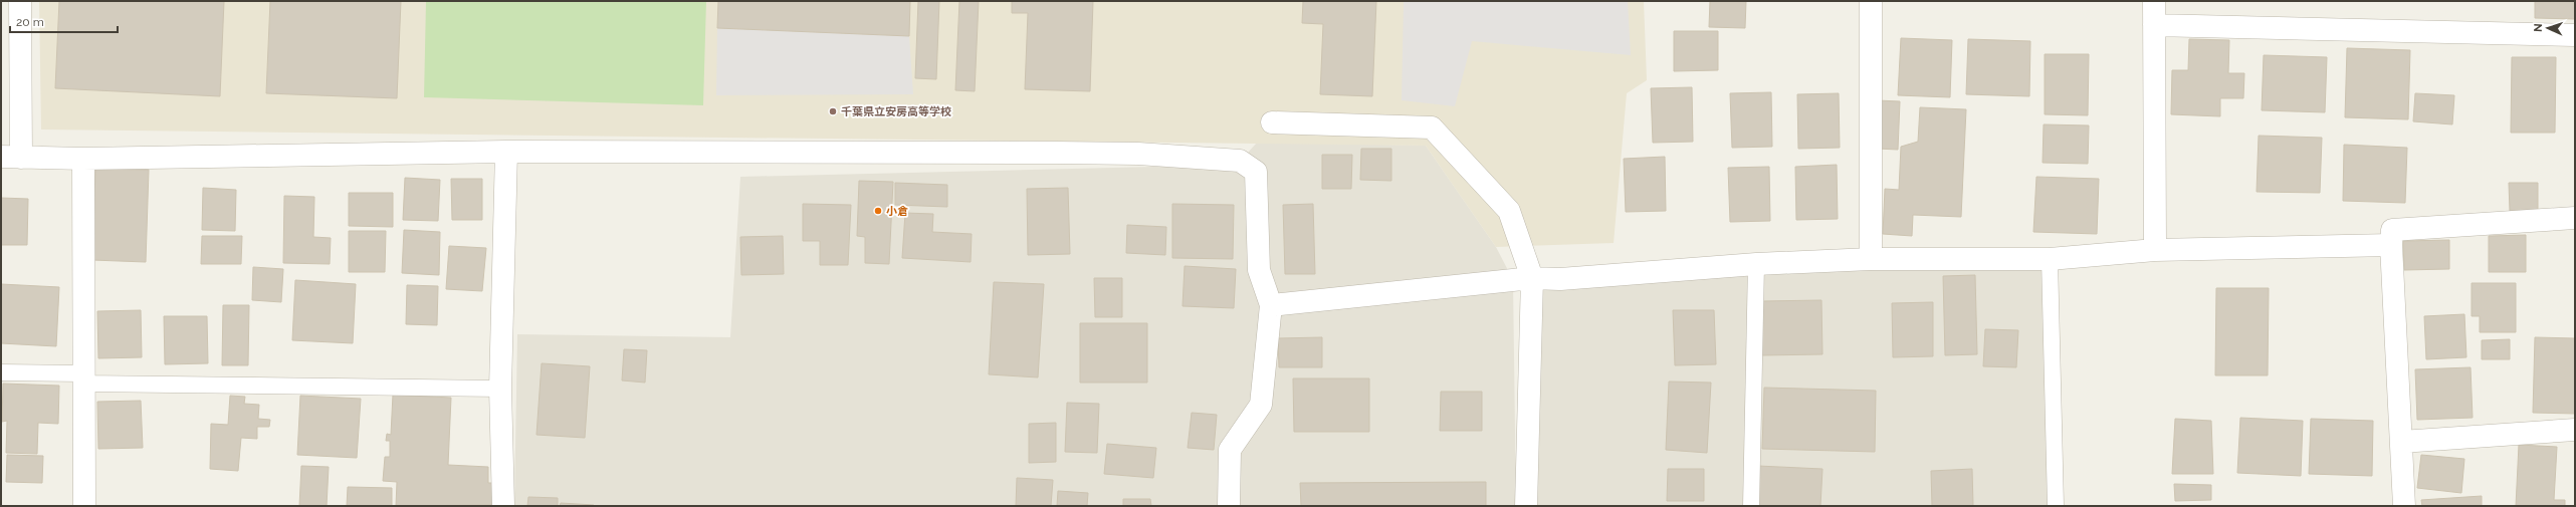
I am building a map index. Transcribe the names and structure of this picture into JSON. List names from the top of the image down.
{
  "places": ["千葉県立安房高等学校", "小倉"],
  "scale_bar": "20 m",
  "north": "left"
}
